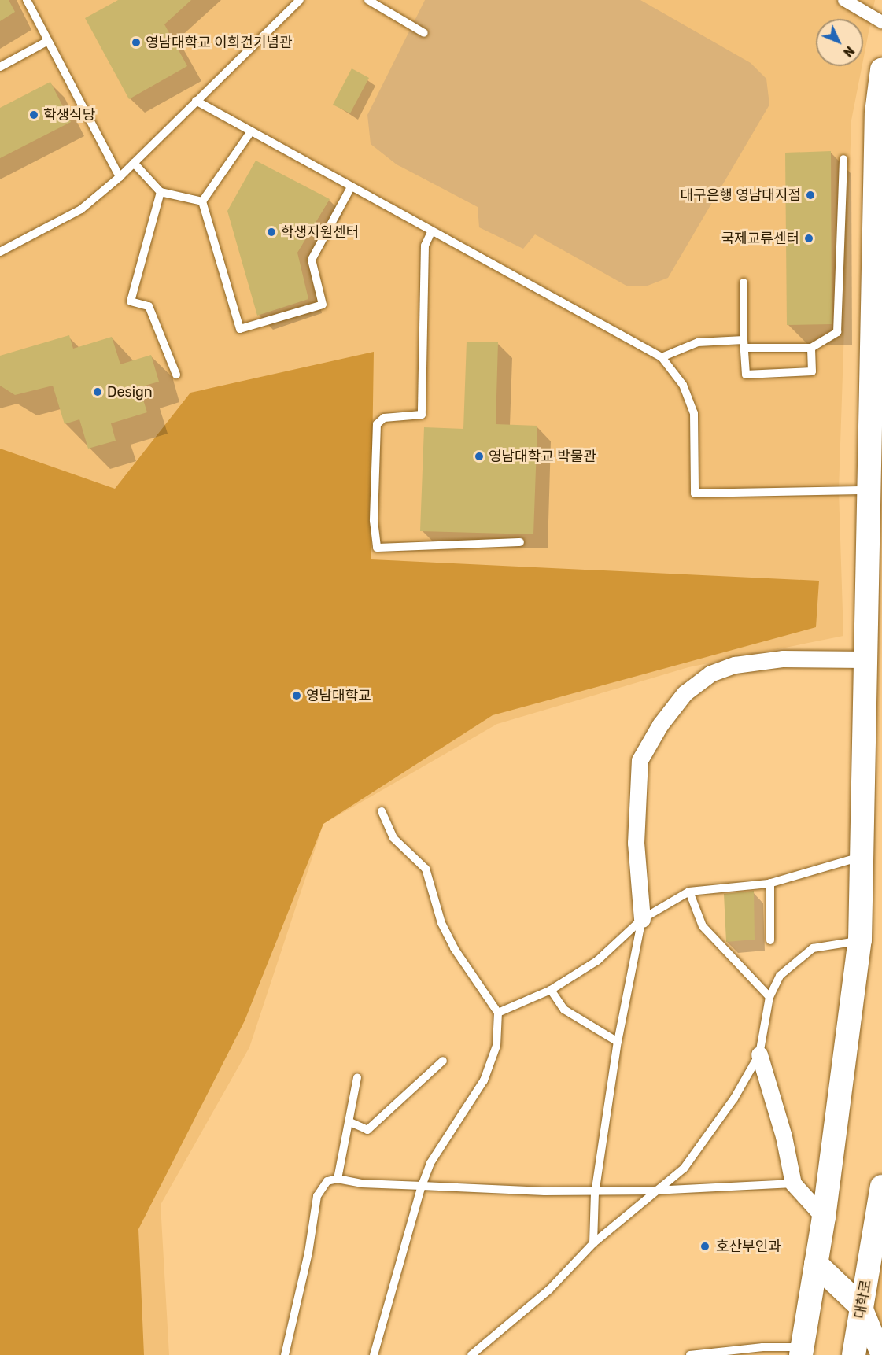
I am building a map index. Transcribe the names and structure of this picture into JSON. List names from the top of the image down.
{
  "streets": {
    "main road": ["대학로"]
  },
  "places": [
    "영남대학교 이희건기념관",
    "학생식당",
    "대구은행 영남대지점",
    "학생지원센터",
    "국제교류센터",
    "Design",
    "영남대학교 박물관",
    "영남대학교",
    "호산부인과"
  ],
  "north": "bottom right"
}
